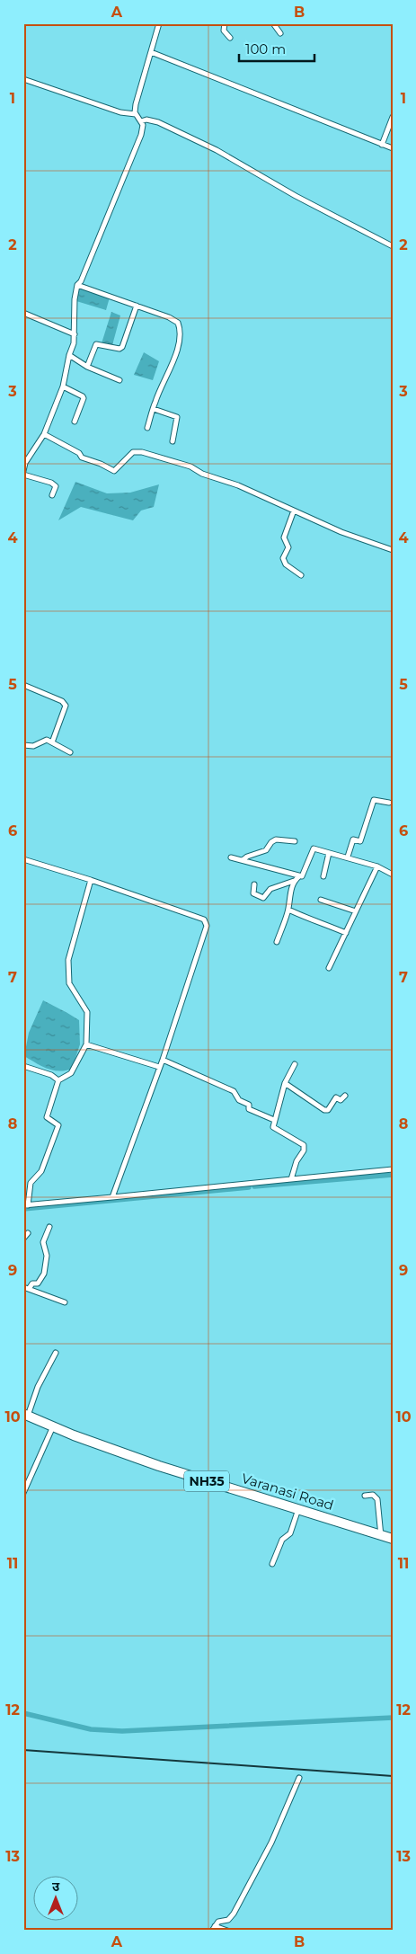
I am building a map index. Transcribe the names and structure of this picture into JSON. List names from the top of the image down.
{
  "streets": {
    "highway": ["NH35", "Varanasi Road"]
  },
  "scale_bar": "100 m",
  "north": "top",
  "grid": {
    "columns": ["A", "B"],
    "rows": [
      "1",
      "2",
      "3",
      "4",
      "5",
      "6",
      "7",
      "8",
      "9",
      "10",
      "11",
      "12",
      "13"
    ]
  }
}
